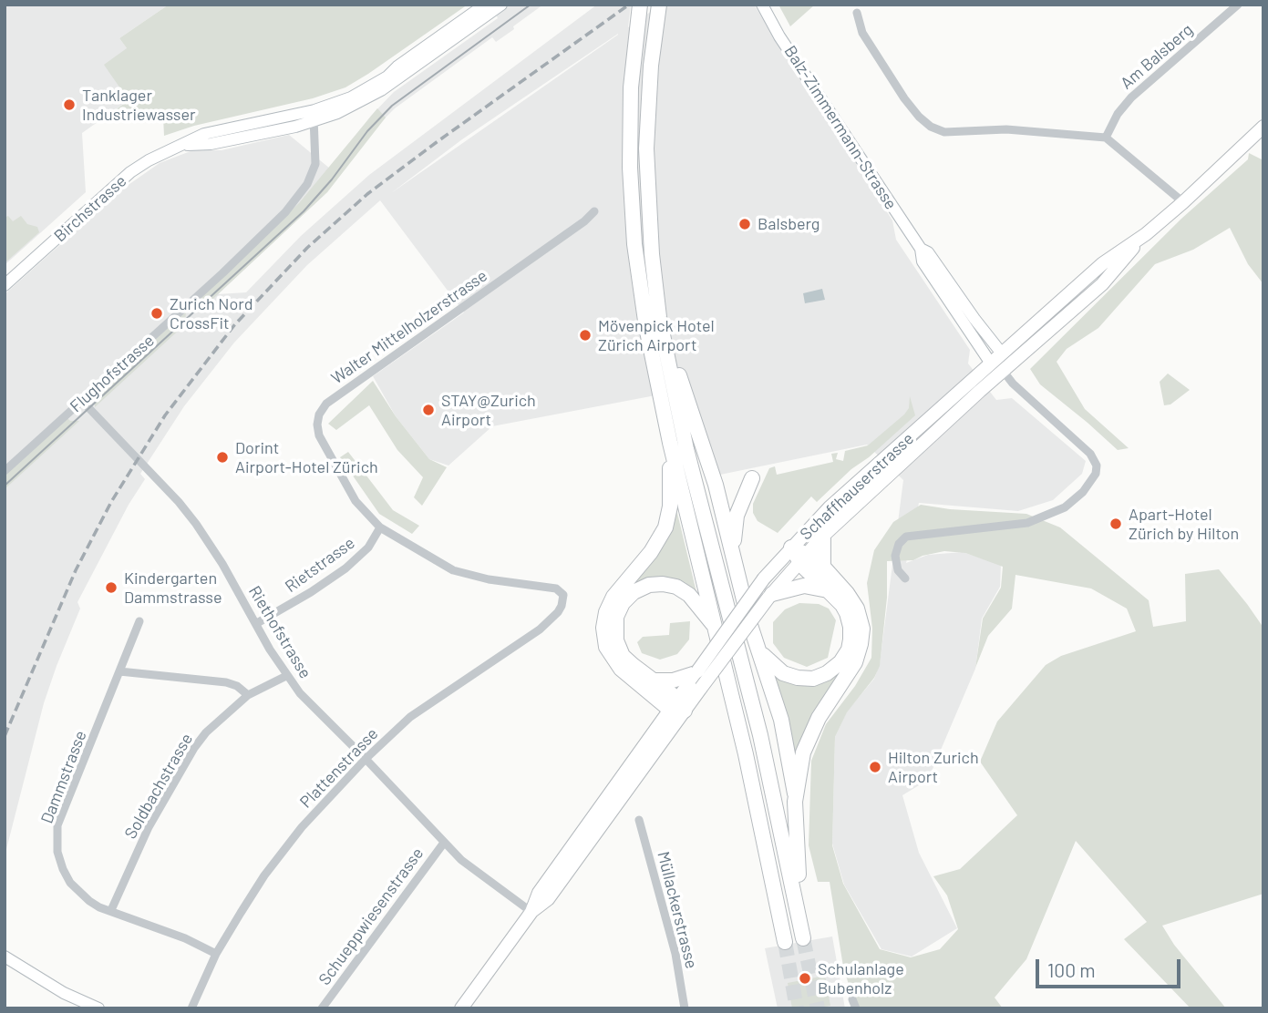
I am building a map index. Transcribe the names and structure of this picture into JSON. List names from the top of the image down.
{
  "streets": {
    "main road": ["Balz-Zimmermann-Strasse", "Birchstrasse", "Schaffhauserstrasse"],
    "street": [
      "Am Balsberg",
      "Walter Mittelholzerstrasse",
      "Flughofstrasse",
      "Rietstrasse",
      "Riethofstrasse",
      "Plattenstrasse",
      "Dammstrasse",
      "Soldbachstrasse",
      "Müllackerstrasse",
      "Schueppwiesenstrasse"
    ]
  },
  "crossings": [
    ["Balz-Zimmermann-Strasse", "Schaffhauserstrasse"],
    ["Birchstrasse", "Flughofstrasse"],
    ["Walter Mittelholzerstrasse", "Rietstrasse"],
    ["Walter Mittelholzerstrasse", "Plattenstrasse"],
    ["Flughofstrasse", "Riethofstrasse"],
    ["Schaffhauserstrasse", "Riethofstrasse"],
    ["Rietstrasse", "Riethofstrasse"],
    ["Rietstrasse", "Plattenstrasse"],
    ["Riethofstrasse", "Plattenstrasse"],
    ["Riethofstrasse", "Soldbachstrasse"],
    ["Riethofstrasse", "Schueppwiesenstrasse"],
    ["Plattenstrasse", "Dammstrasse"],
    ["Dammstrasse", "Soldbachstrasse"]
  ],
  "places": [
    "Tanklager Industriewasser",
    "Balsberg",
    "Zurich Nord CrossFit",
    "Mövenpick Hotel Zürich Airport",
    "STAY@Zurich Airport",
    "Dorint Airport-Hotel Zürich",
    "Apart-Hotel Zürich by Hilton",
    "Kindergarten Dammstrasse",
    "Hilton Zurich Airport",
    "Schulanlage Bubenholz"
  ],
  "scale_bar": "100 m"
}
